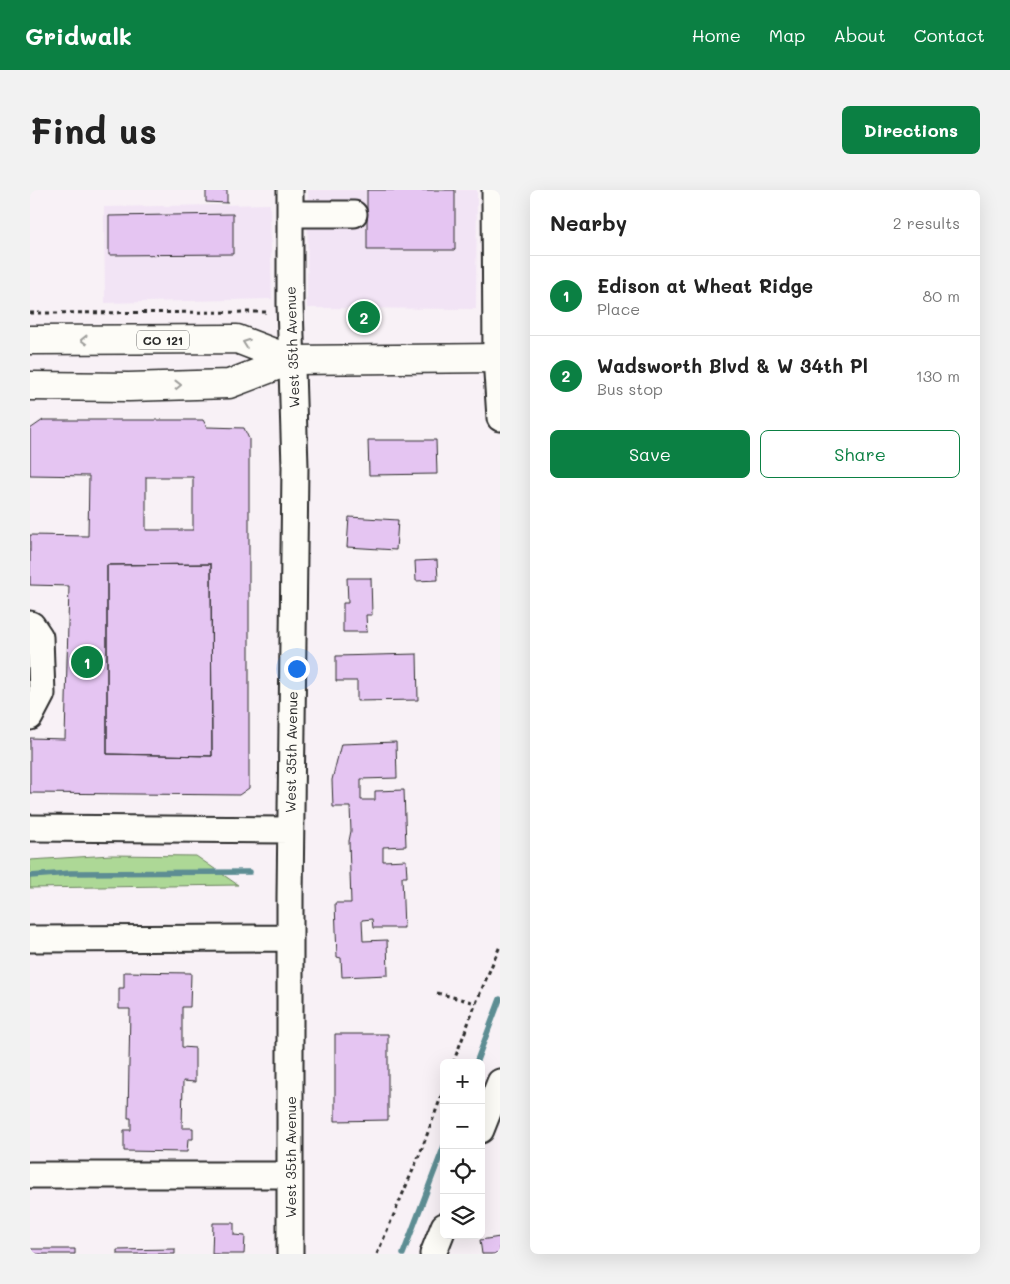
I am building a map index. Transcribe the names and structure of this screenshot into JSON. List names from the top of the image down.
{
  "streets": {
    "main road": ["CO 121"],
    "street": ["West 35th Avenue"]
  },
  "crossings": [
    ["CO 121", "West 35th Avenue"]
  ],
  "page": {
    "header": "Gridwalk",
    "nav": [
      "Home",
      "Map",
      "About",
      "Contact"
    ],
    "buttons": [
      "Directions",
      ["Save", "Share"]
    ],
    "title": "Find us",
    "heading": ["Nearby", "2 results"],
    "list": [
      {
        "mark": "1",
        "name": "Edison at Wheat Ridge",
        "note": "Place",
        "value": "80 m"
      },
      {
        "mark": "2",
        "name": "Wadsworth Blvd & W 34th Pl",
        "note": "Bus stop",
        "value": "130 m"
      }
    ],
    "pins": ["2", "1"],
    "map_buttons": ["+", "−"]
  }
}
